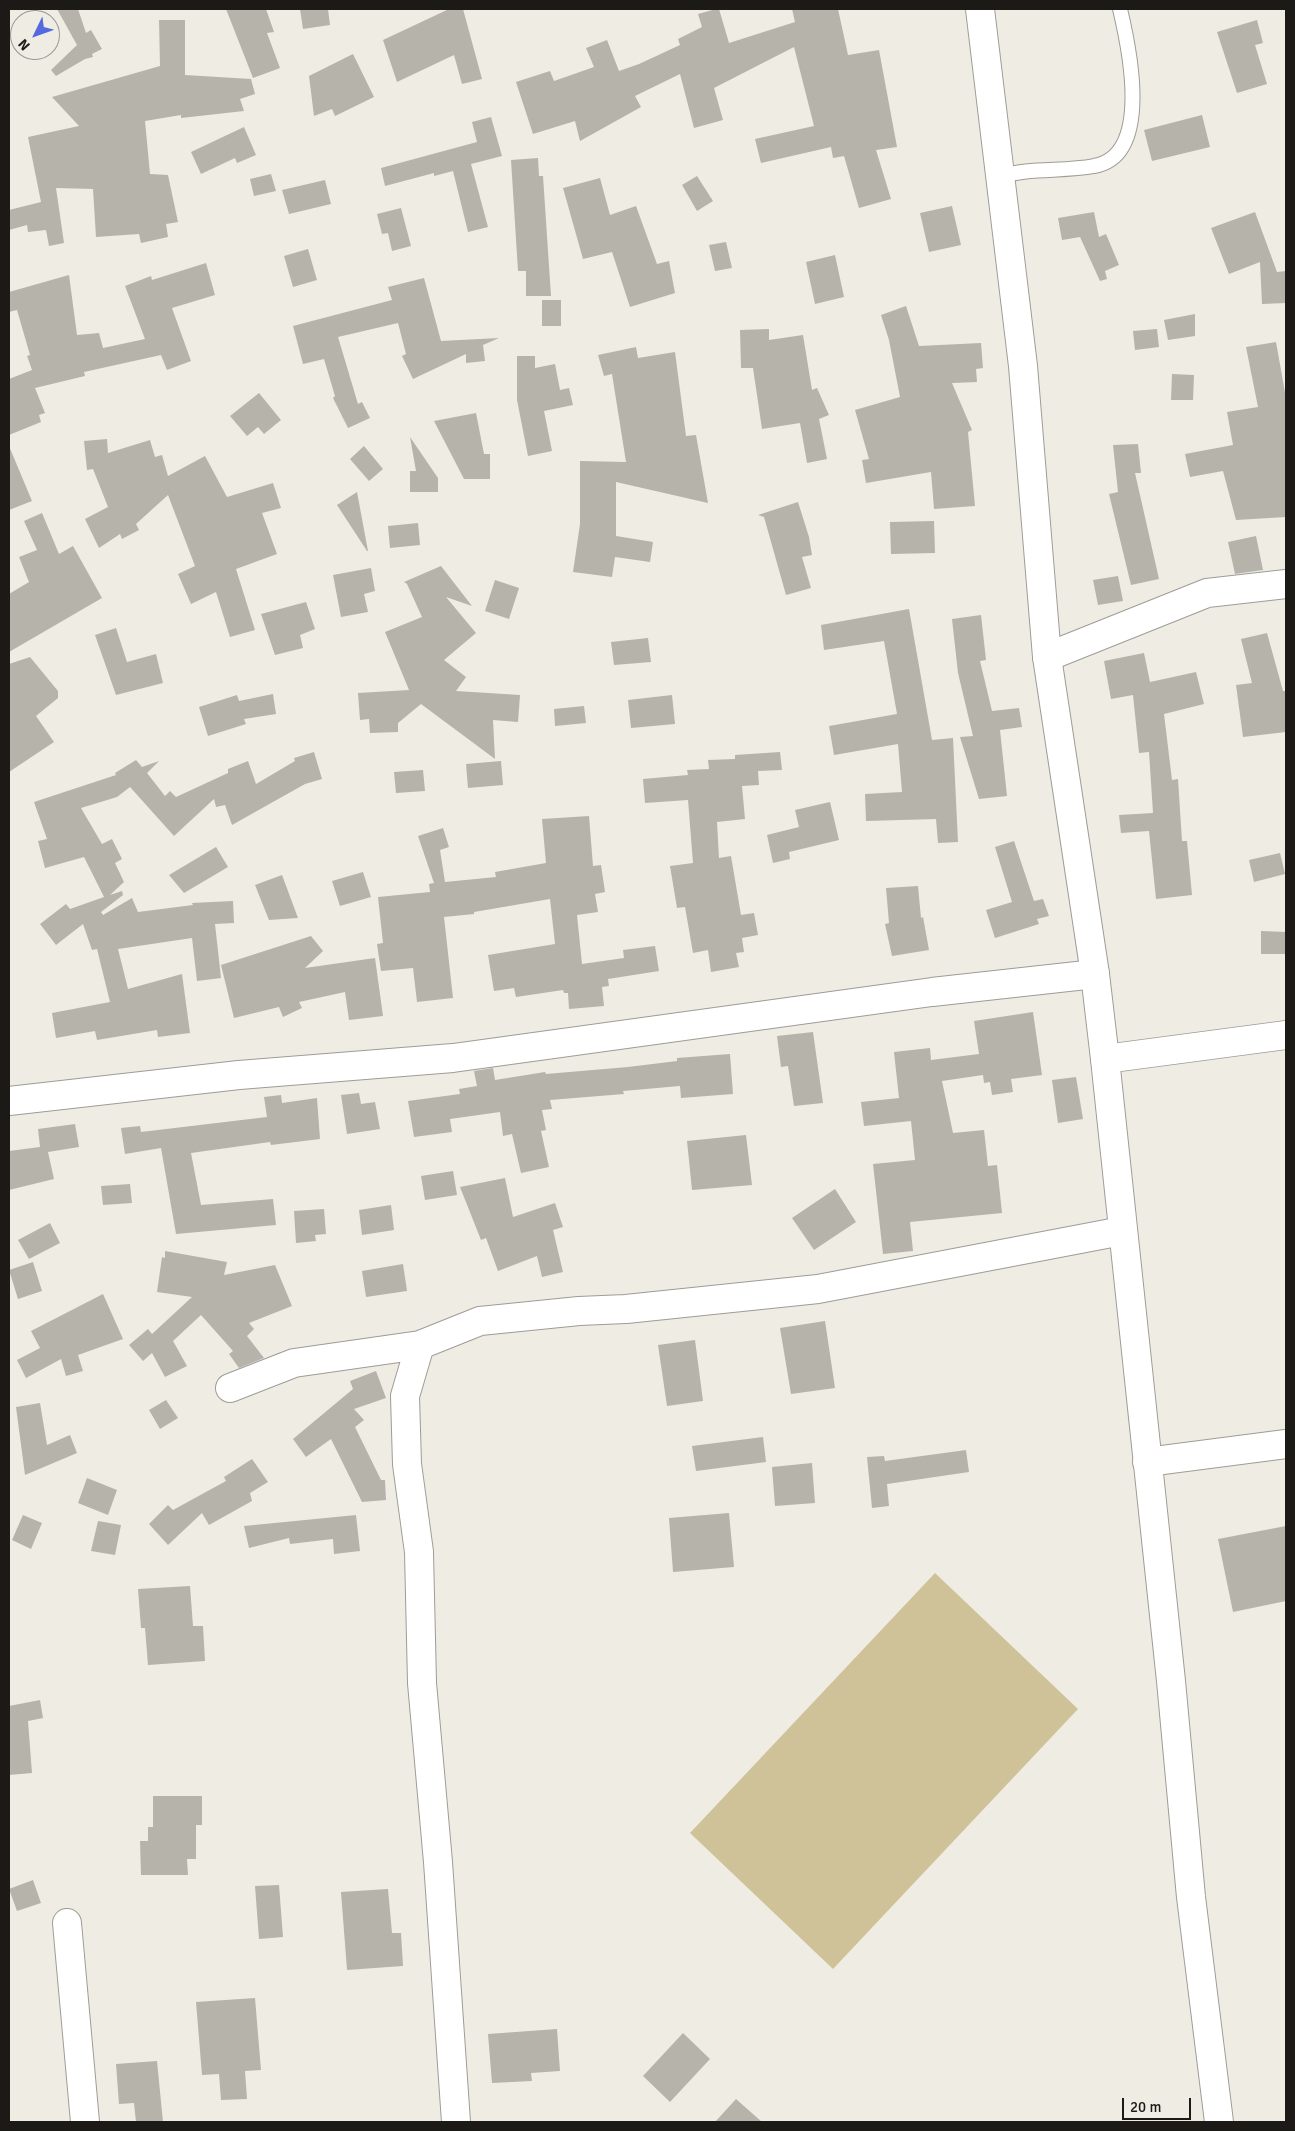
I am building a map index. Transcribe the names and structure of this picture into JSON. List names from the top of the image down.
{
  "scale_bar": "20 m",
  "north": "bottom left"
}
